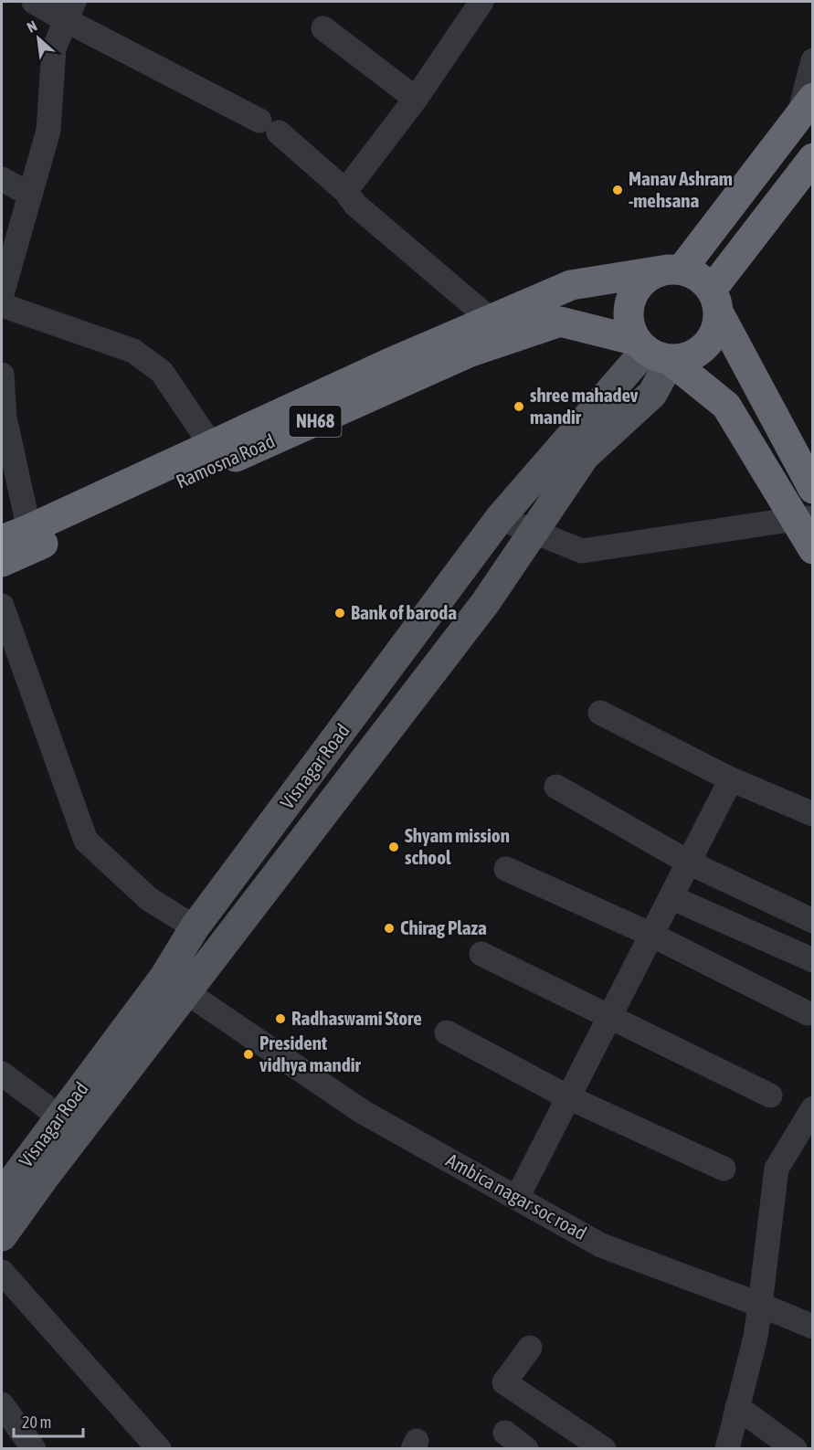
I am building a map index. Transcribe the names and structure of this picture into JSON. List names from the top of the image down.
{
  "streets": {
    "highway": ["NH68", "Ramosna Road"],
    "main road": ["Visnagar Road"],
    "street": ["Ambica nagar soc road"]
  },
  "crossings": [
    ["NH68", "Ramosna Road"],
    ["NH68", "Visnagar Road"],
    ["Ramosna Road", "Visnagar Road"],
    ["Visnagar Road", "Ambica nagar soc road"]
  ],
  "places": [
    "Manav Ashram -mehsana",
    "shree mahadev mandir",
    "Bank of baroda",
    "Shyam mission school",
    "Chirag Plaza",
    "Radhaswami Store",
    "President vidhya mandir"
  ],
  "scale_bar": "20 m",
  "north": "top left"
}
